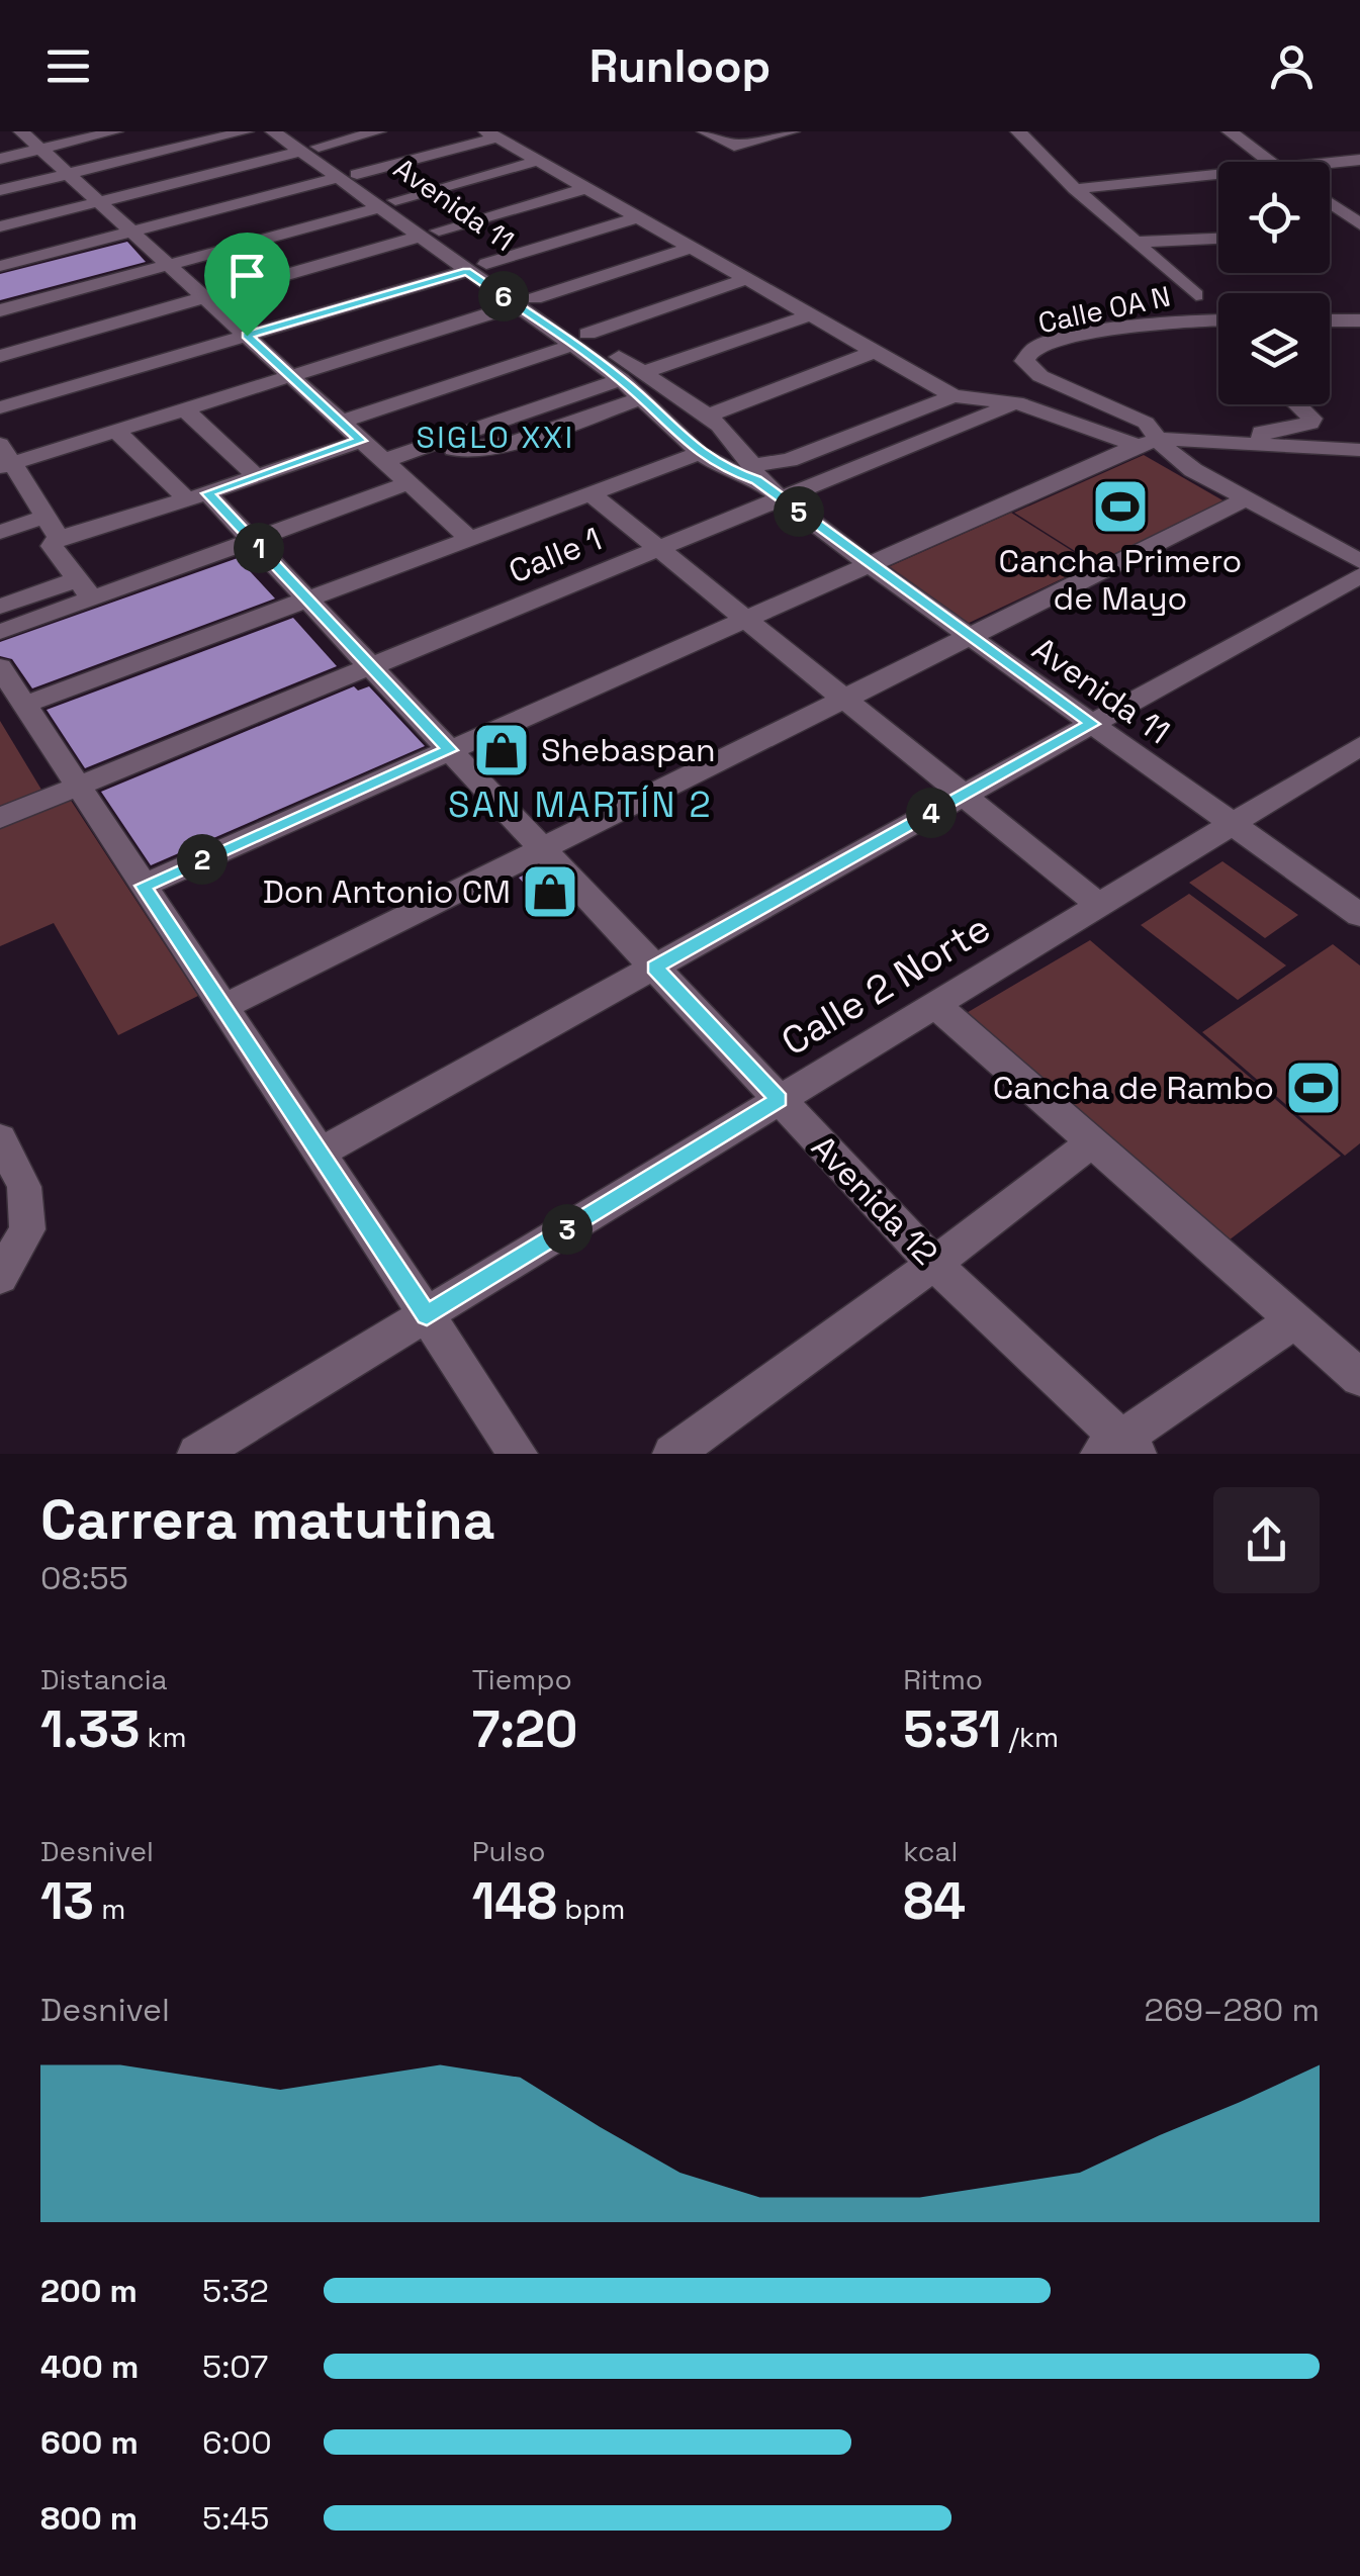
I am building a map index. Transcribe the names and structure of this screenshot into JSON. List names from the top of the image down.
{
  "streets": {
    "street": [
      "Avenida 11",
      "Calle 0A N",
      "Calle 1",
      "Calle 2 Norte",
      "Avenida 12"
    ]
  },
  "crossings": [
    ["Avenida 11", "Calle 1"],
    ["Avenida 11", "Calle 2 Norte"],
    ["Calle 1", "Avenida 12"],
    ["Calle 2 Norte", "Avenida 12"]
  ],
  "districts": ["SIGLO XXI", "SAN MARTÍN 2"],
  "places": {
    "sports": ["Cancha Primero de Mayo", "Cancha de Rambo"],
    "shop": ["Shebaspan", "Don Antonio CM"]
  },
  "page": {
    "header": "Runloop",
    "pins": [
      "6",
      "5",
      "1",
      "4",
      "2",
      "3"
    ],
    "heading": ["Carrera matutina", "08:55"],
    "stats": [
      ["Distancia", "1.33 km"],
      ["Tiempo", "7:20"],
      ["Ritmo", "5:31 /km"],
      ["Desnivel", "13 m"],
      ["Pulso", "148 bpm"],
      ["kcal", "84"]
    ],
    "chart": ["Desnivel", "269–280 m"],
    "list": [
      {
        "name": "200 m",
        "note": "5:32"
      },
      {
        "name": "400 m",
        "note": "5:07"
      },
      {
        "name": "600 m",
        "note": "6:00"
      },
      {
        "name": "800 m",
        "note": "5:45"
      }
    ]
  }
}
